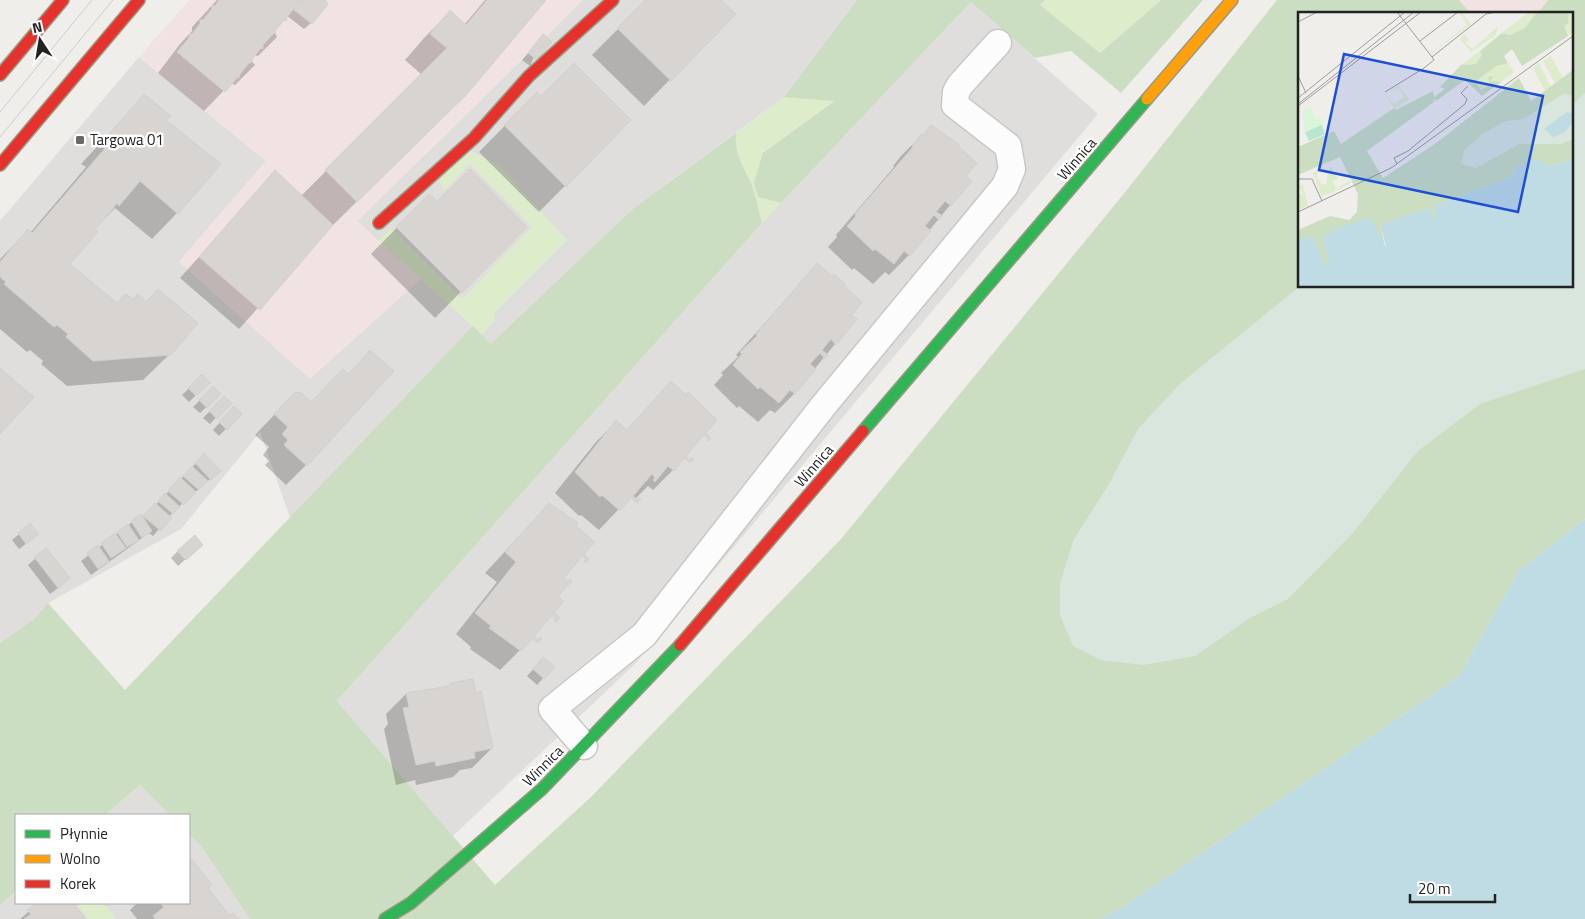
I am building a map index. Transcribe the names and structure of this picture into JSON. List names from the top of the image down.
{
  "streets": {
    "street": ["Winnica"]
  },
  "places": {
    "transit": ["Targowa 01"]
  },
  "legend": ["Płynnie", "Wolno", "Korek"],
  "scale_bar": "20 m",
  "north": "top"
}
